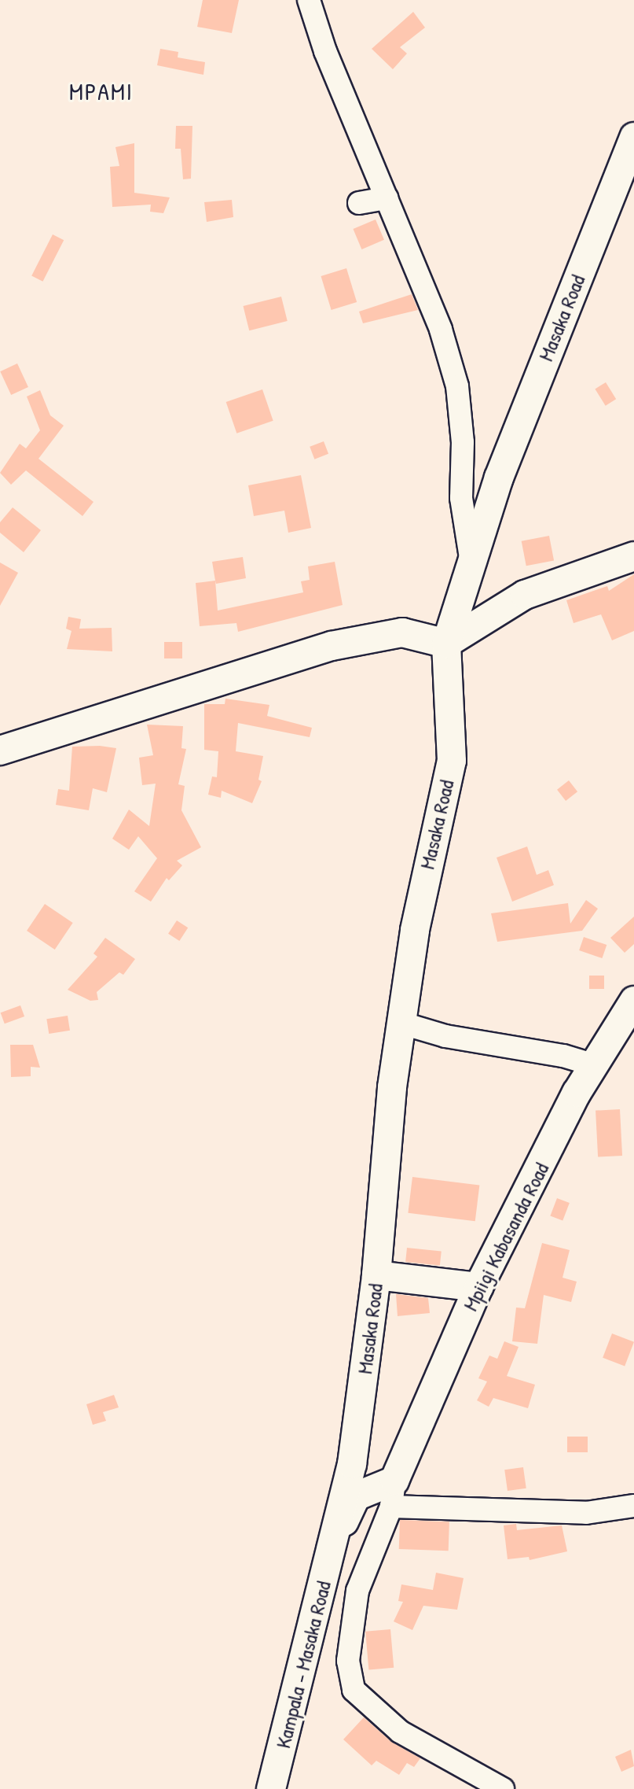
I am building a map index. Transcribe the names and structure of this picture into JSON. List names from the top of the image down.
{
  "streets": {
    "main road": ["Masaka Road", "Mpiigi Kabasanda Road", "Kampala - Masaka Road"]
  },
  "crossings": [
    ["Masaka Road", "Kampala - Masaka Road"]
  ],
  "districts": ["MPAMI"]
}
